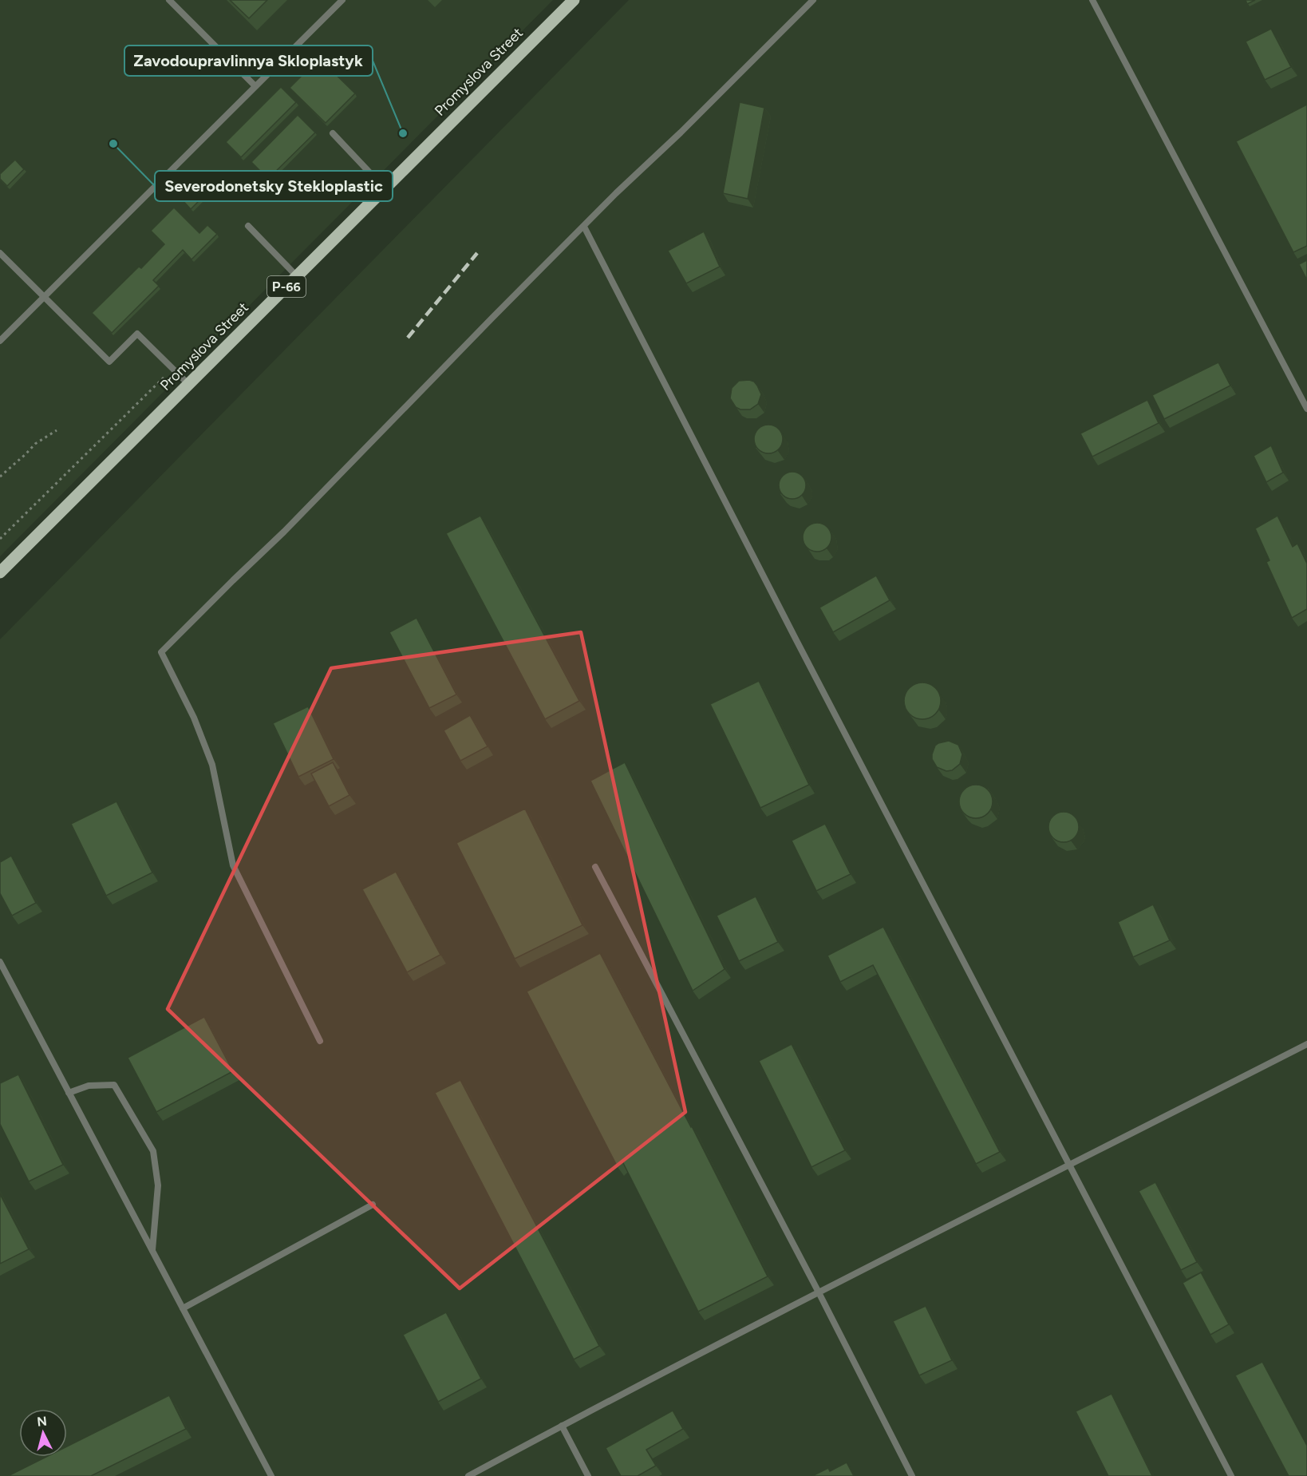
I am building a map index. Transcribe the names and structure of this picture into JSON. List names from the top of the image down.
{
  "streets": {
    "main road": ["Promyslova Street", "Р-66"]
  },
  "places": ["Zavodoupravlinnya Skloplastyk", "Severodonetsky Stekloplastic"],
  "north": "top"
}
